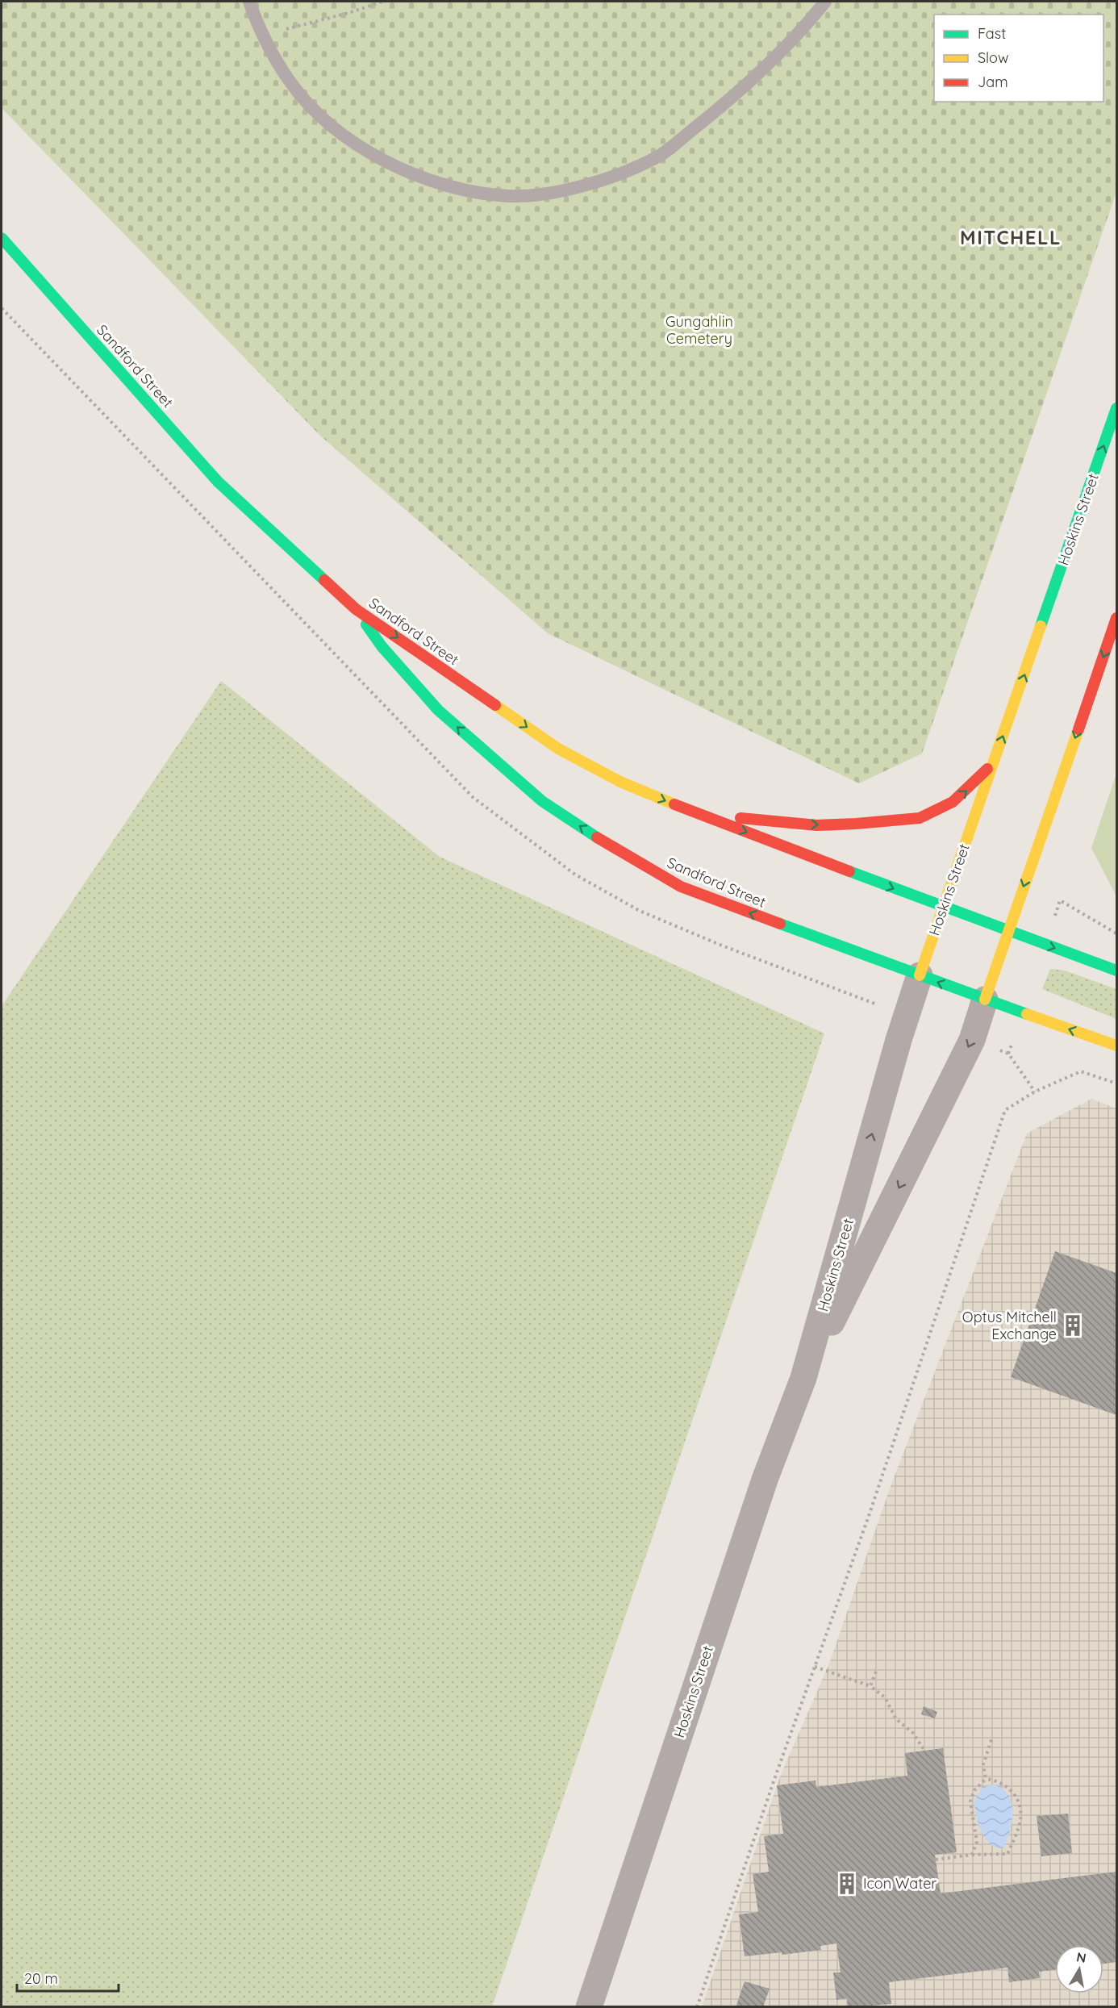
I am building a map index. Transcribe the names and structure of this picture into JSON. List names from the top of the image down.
{
  "streets": {
    "main road": ["Sandford Street", "Hoskins Street"]
  },
  "crossings": [
    ["Sandford Street", "Hoskins Street"]
  ],
  "districts": ["MITCHELL"],
  "parks": ["Gungahlin Cemetery"],
  "places": {
    "building": ["Optus Mitchell Exchange", "Icon Water"]
  },
  "legend": ["Fast", "Slow", "Jam"],
  "scale_bar": "20 m",
  "north": "top"
}
